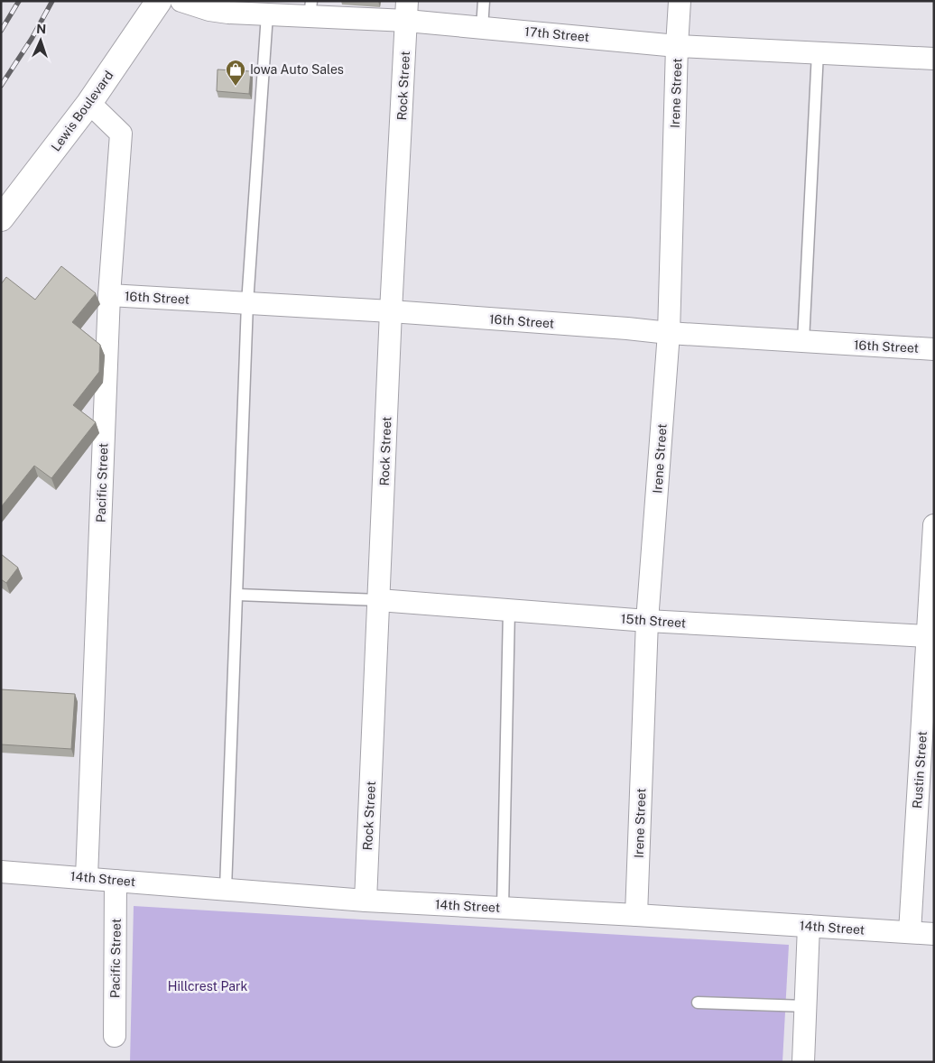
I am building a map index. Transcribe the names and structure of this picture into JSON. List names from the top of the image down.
{
  "streets": {
    "main road": ["Lewis Boulevard"],
    "street": [
      "17th Street",
      "Rock Street",
      "Irene Street",
      "16th Street",
      "Pacific Street",
      "15th Street",
      "Rustin Street",
      "14th Street"
    ]
  },
  "crossings": [
    ["17th Street", "Rock Street"],
    ["17th Street", "Irene Street"],
    ["Rock Street", "16th Street"],
    ["Rock Street", "15th Street"],
    ["Rock Street", "14th Street"],
    ["Irene Street", "16th Street"],
    ["Irene Street", "15th Street"],
    ["Irene Street", "14th Street"],
    ["Lewis Boulevard", "Pacific Street"],
    ["16th Street", "Pacific Street"],
    ["Pacific Street", "14th Street"],
    ["15th Street", "Rustin Street"],
    ["Rustin Street", "14th Street"]
  ],
  "parks": ["Hillcrest Park"],
  "places": {
    "shop": ["Iowa Auto Sales"]
  },
  "north": "top"
}
